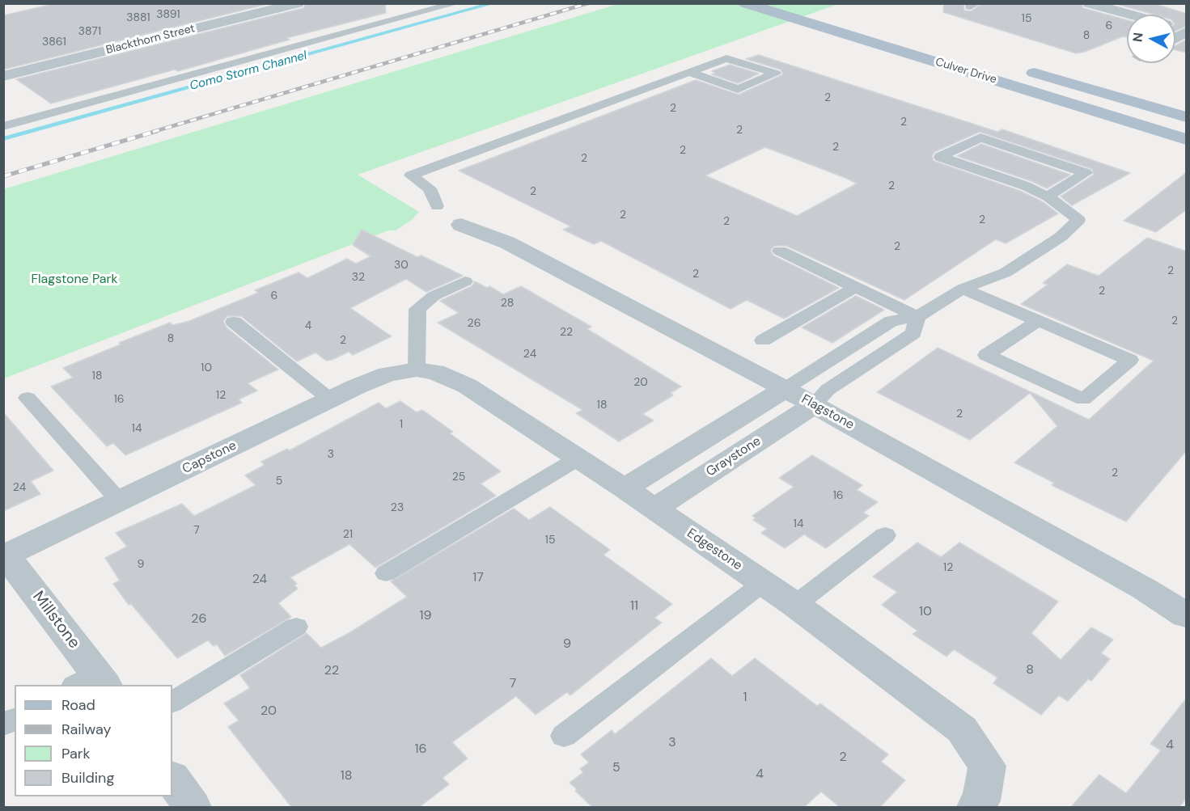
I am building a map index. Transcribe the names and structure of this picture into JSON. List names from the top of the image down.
{
  "streets": {
    "main road": ["Culver Drive"],
    "street": [
      "Blackthorn Street",
      "Flagstone",
      "Graystone",
      "Capstone",
      "Edgestone",
      "Millstone"
    ]
  },
  "crossings": [
    ["Flagstone", "Graystone"],
    ["Graystone", "Edgestone"],
    ["Capstone", "Edgestone"],
    ["Capstone", "Millstone"]
  ],
  "water": ["Como Storm Channel"],
  "parks": ["Flagstone Park"],
  "house_numbers": [
    "3891",
    "3881",
    "15",
    "6",
    "3871",
    "8",
    "3861",
    "2",
    "2",
    "2",
    "2",
    "2",
    "2",
    "2",
    "2",
    "2",
    "2",
    "2",
    "2",
    "2",
    "30",
    "2",
    "2",
    "32",
    "2",
    "6",
    "28",
    "2",
    "26",
    "4",
    "22",
    "8",
    "2",
    "24",
    "10",
    "18",
    "20",
    "12",
    "16",
    "18",
    "2",
    "1",
    "14",
    "3",
    "2",
    "25",
    "5",
    "24",
    "16",
    "23",
    "14",
    "7",
    "21",
    "15",
    "9",
    "12",
    "17",
    "24",
    "11",
    "10",
    "19",
    "26",
    "9",
    "8",
    "22",
    "7",
    "1",
    "20",
    "3",
    "4",
    "16",
    "2",
    "5",
    "4",
    "18"
  ],
  "legend": [
    "Road",
    "Railway",
    "Park",
    "Building"
  ],
  "north": "left"
}
